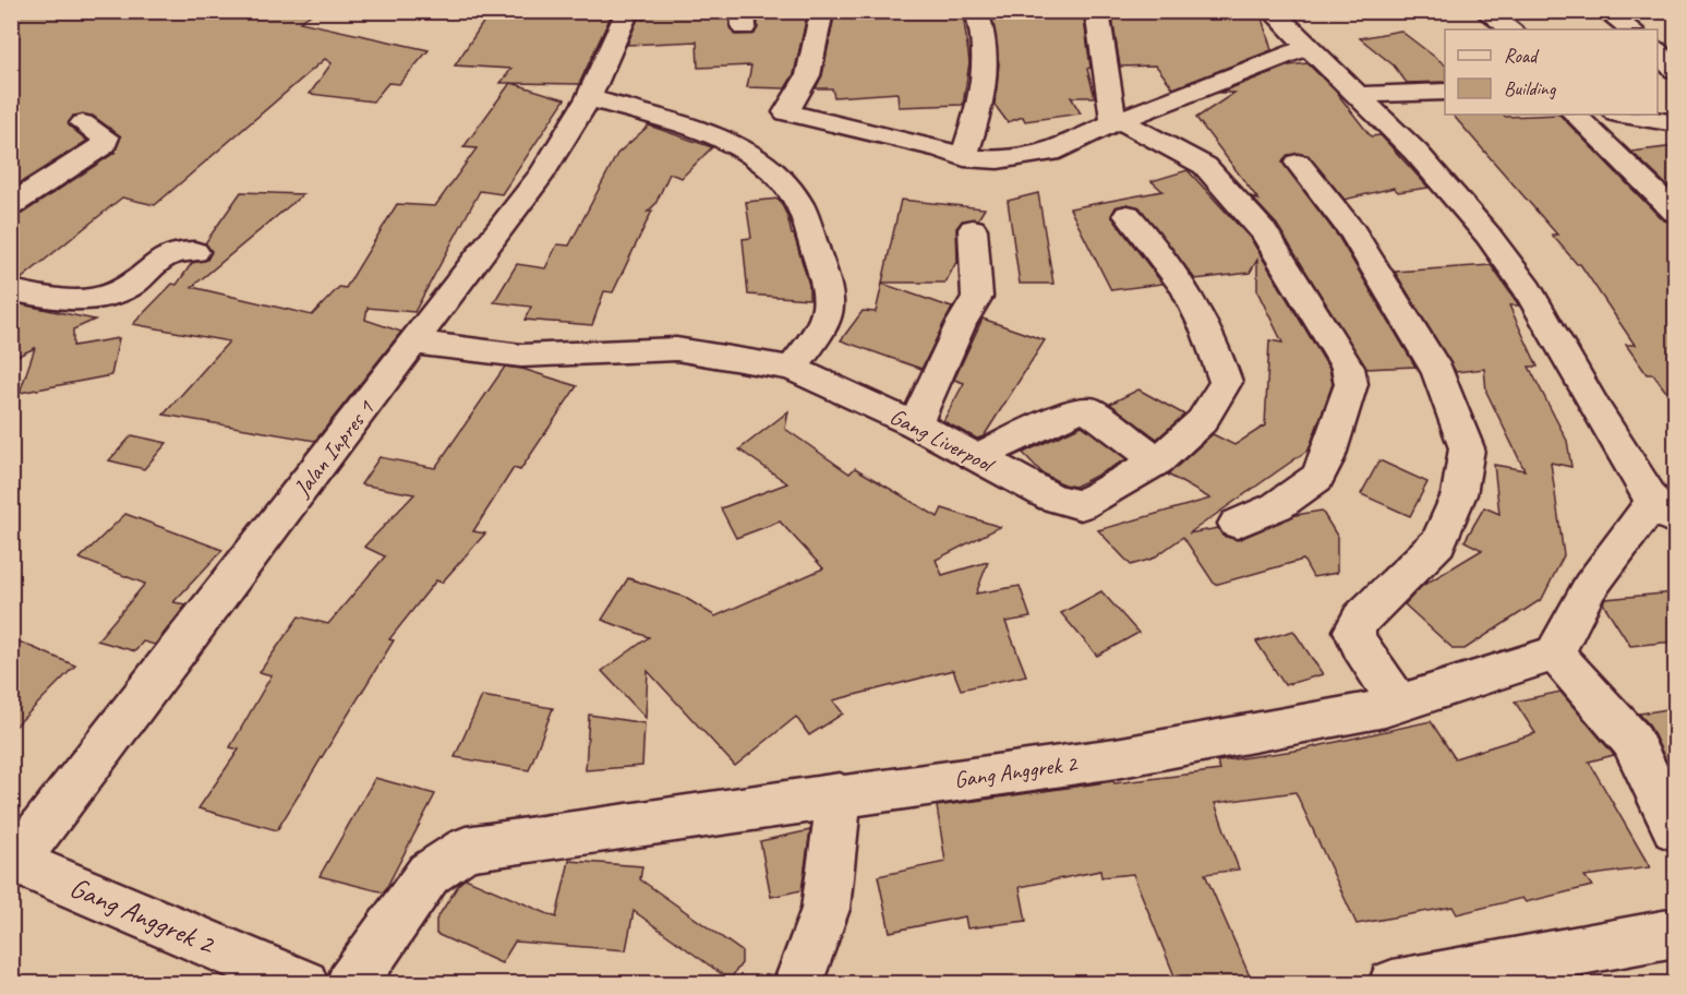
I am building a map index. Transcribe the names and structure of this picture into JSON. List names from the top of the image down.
{
  "streets": {
    "street": ["Gang Liverpool", "Jalan Inpres 1", "Gang Anggrek 2"]
  },
  "crossings": [
    ["Gang Liverpool", "Jalan Inpres 1"],
    ["Jalan Inpres 1", "Gang Anggrek 2"]
  ],
  "legend": ["Road", "Building"]
}
